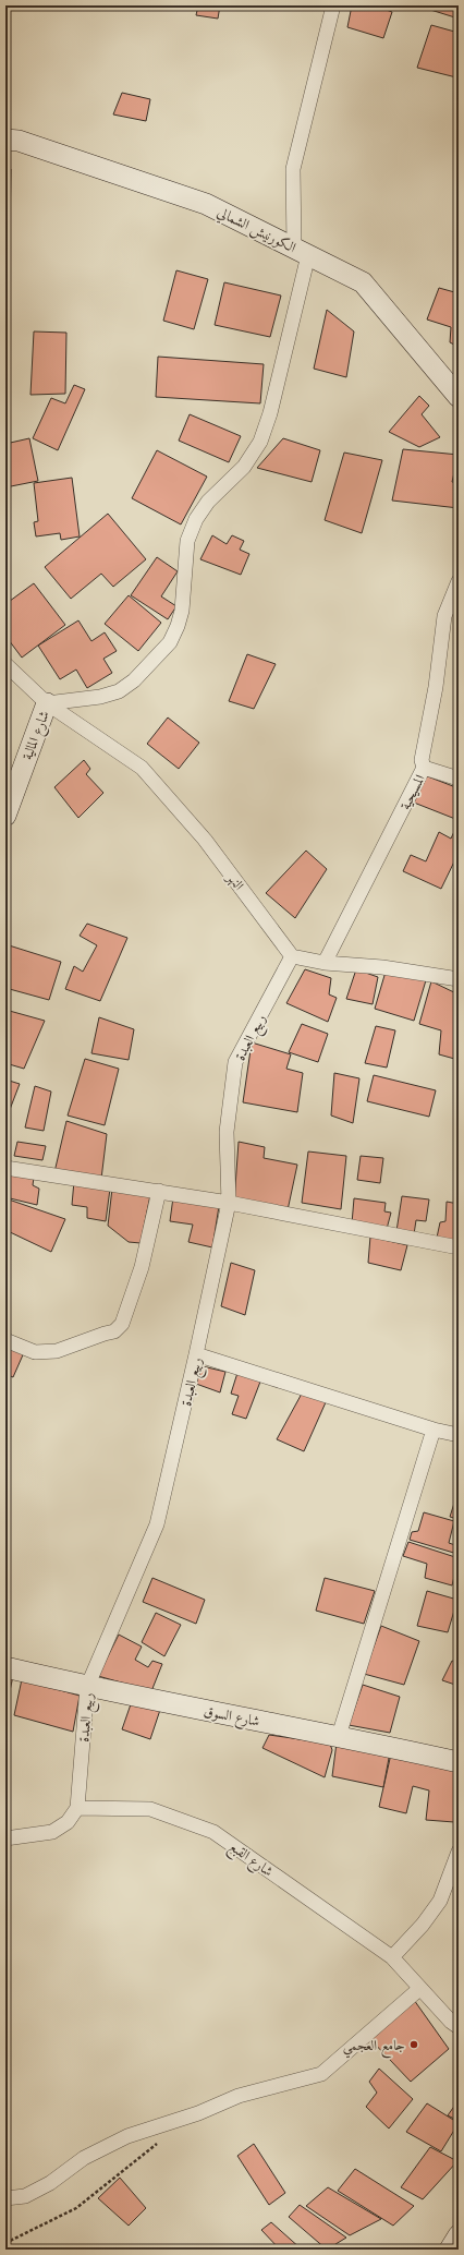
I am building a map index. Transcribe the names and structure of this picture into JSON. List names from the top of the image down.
{
  "streets": {
    "street": [
      "الكورنيش الشمالي",
      "شارع المالية",
      "المسيحية",
      "النهر",
      "ربيع العبدة",
      "شارع السوق",
      "شارع القبع"
    ]
  },
  "crossings": [
    ["شارع المالية", "النهر"],
    ["النهر", "ربيع العبدة"],
    ["ربيع العبدة", "شارع السوق"],
    ["ربيع العبدة", "شارع القبع"]
  ],
  "places": ["جامع العجمي"]
}
